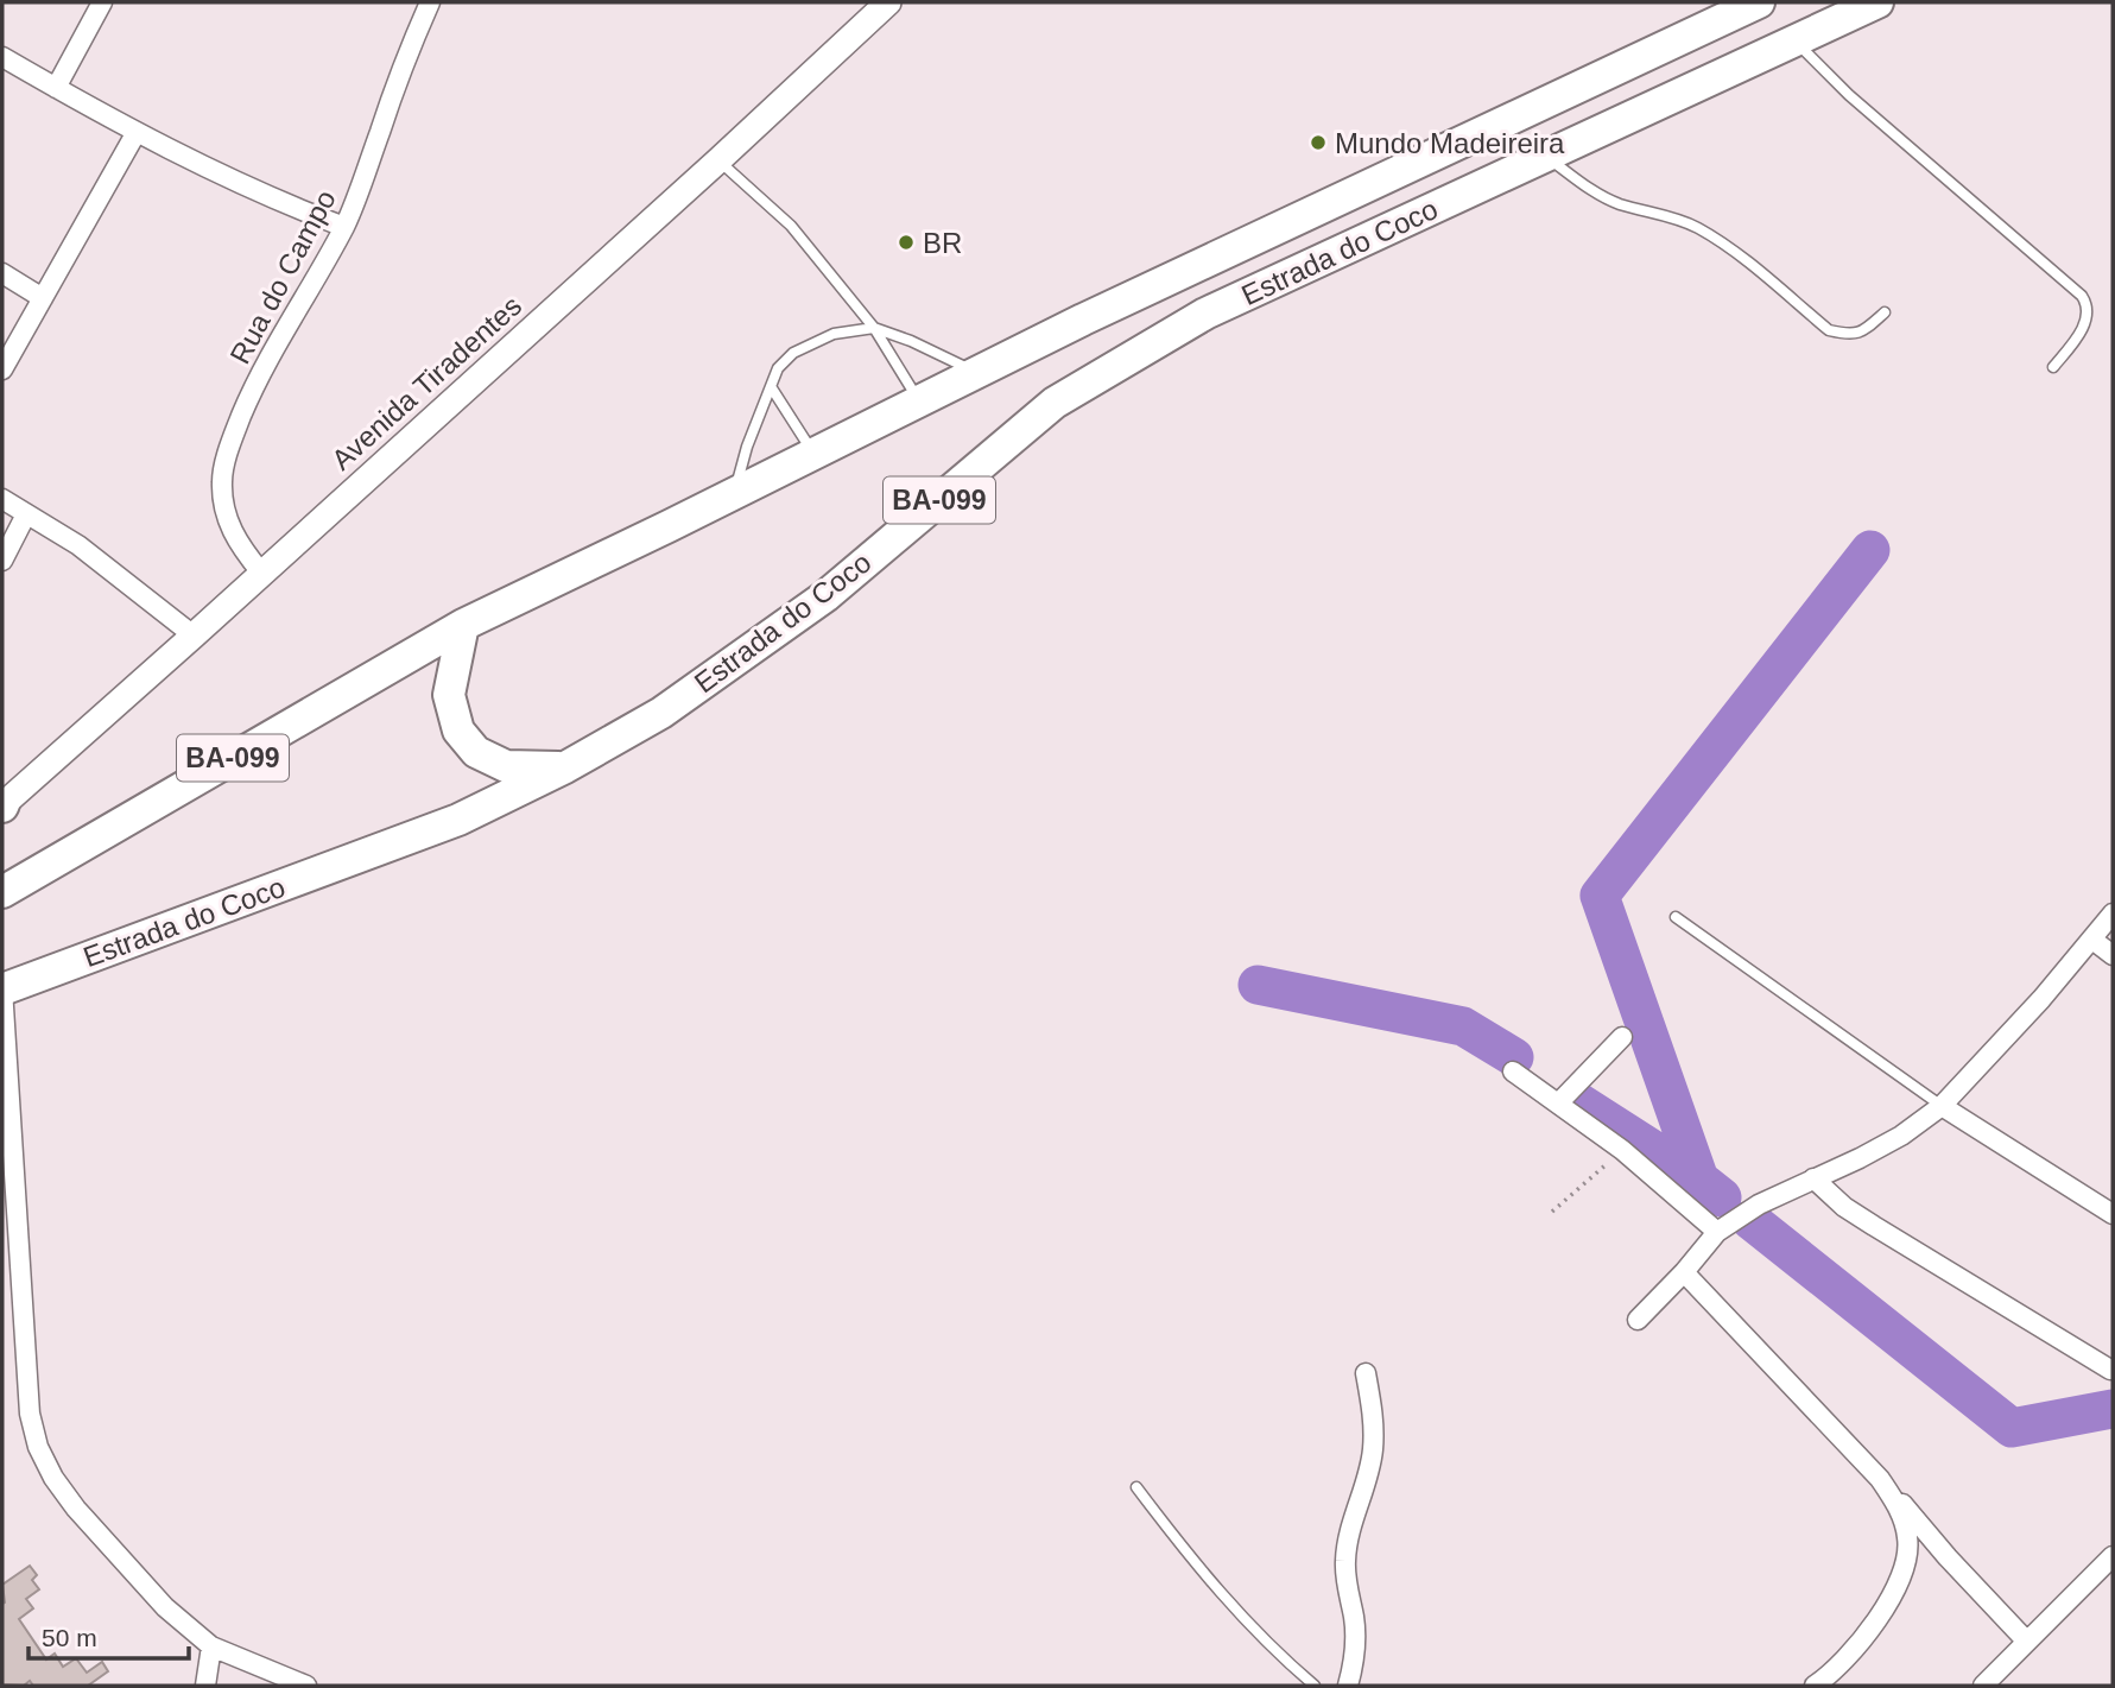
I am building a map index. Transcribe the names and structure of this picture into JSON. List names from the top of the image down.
{
  "streets": {
    "highway": ["Estrada do Coco", "BA-099"],
    "street": ["Rua do Campo", "Avenida Tiradentes"]
  },
  "crossings": [
    ["Rua do Campo", "Avenida Tiradentes"]
  ],
  "places": ["Mundo Madeireira", "BR"],
  "scale_bar": "50 m"
}
